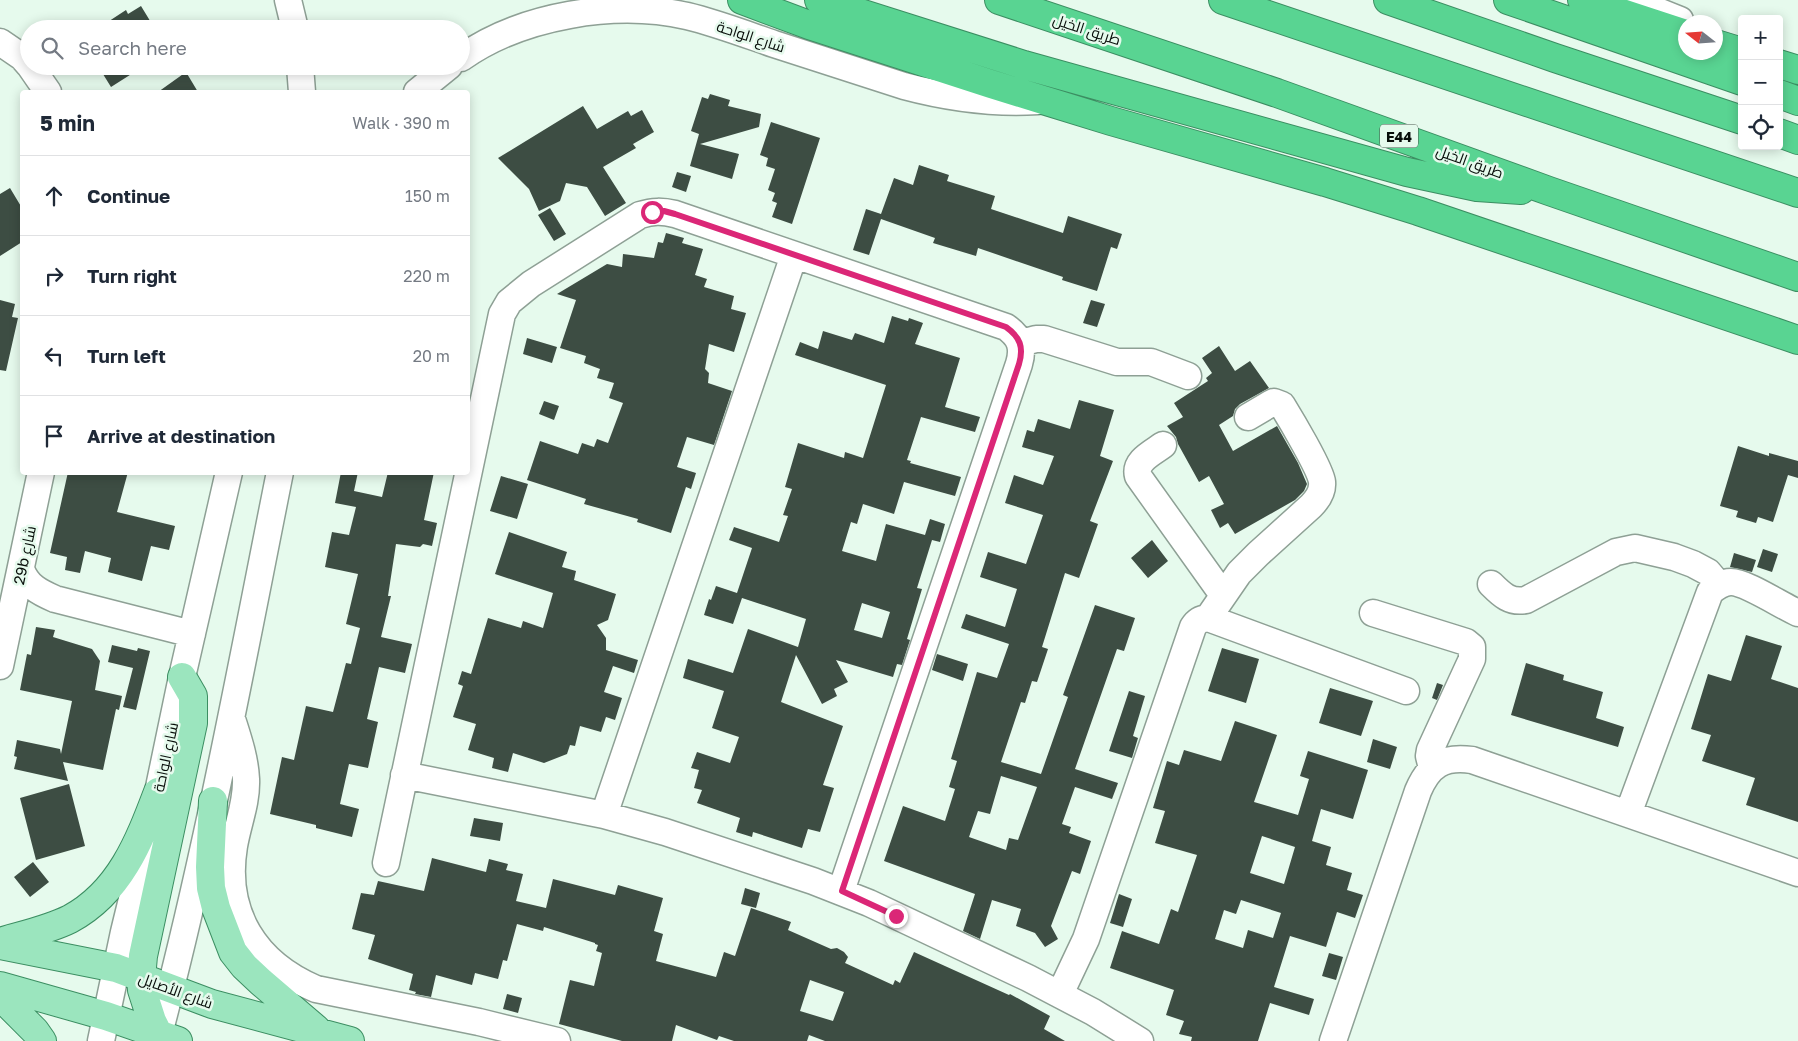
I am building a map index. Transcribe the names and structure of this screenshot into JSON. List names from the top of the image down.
{
  "streets": {
    "highway": ["طريق الخيل", "E44"],
    "main road": ["شارع الأصايل"],
    "street": ["شارع الواحة", "29b شارع"]
  },
  "crossings": [
    ["شارع الواحة", "شارع الأصايل"]
  ],
  "north": "left",
  "page": {
    "map_buttons": ["+", "−"],
    "search": "Search here",
    "heading": ["5 min", "Walk · 390 m"],
    "list": [
      ["Continue", "150 m"],
      ["Turn right", "220 m"],
      ["Turn left", "20 m"],
      "Arrive at destination"
    ]
  }
}
